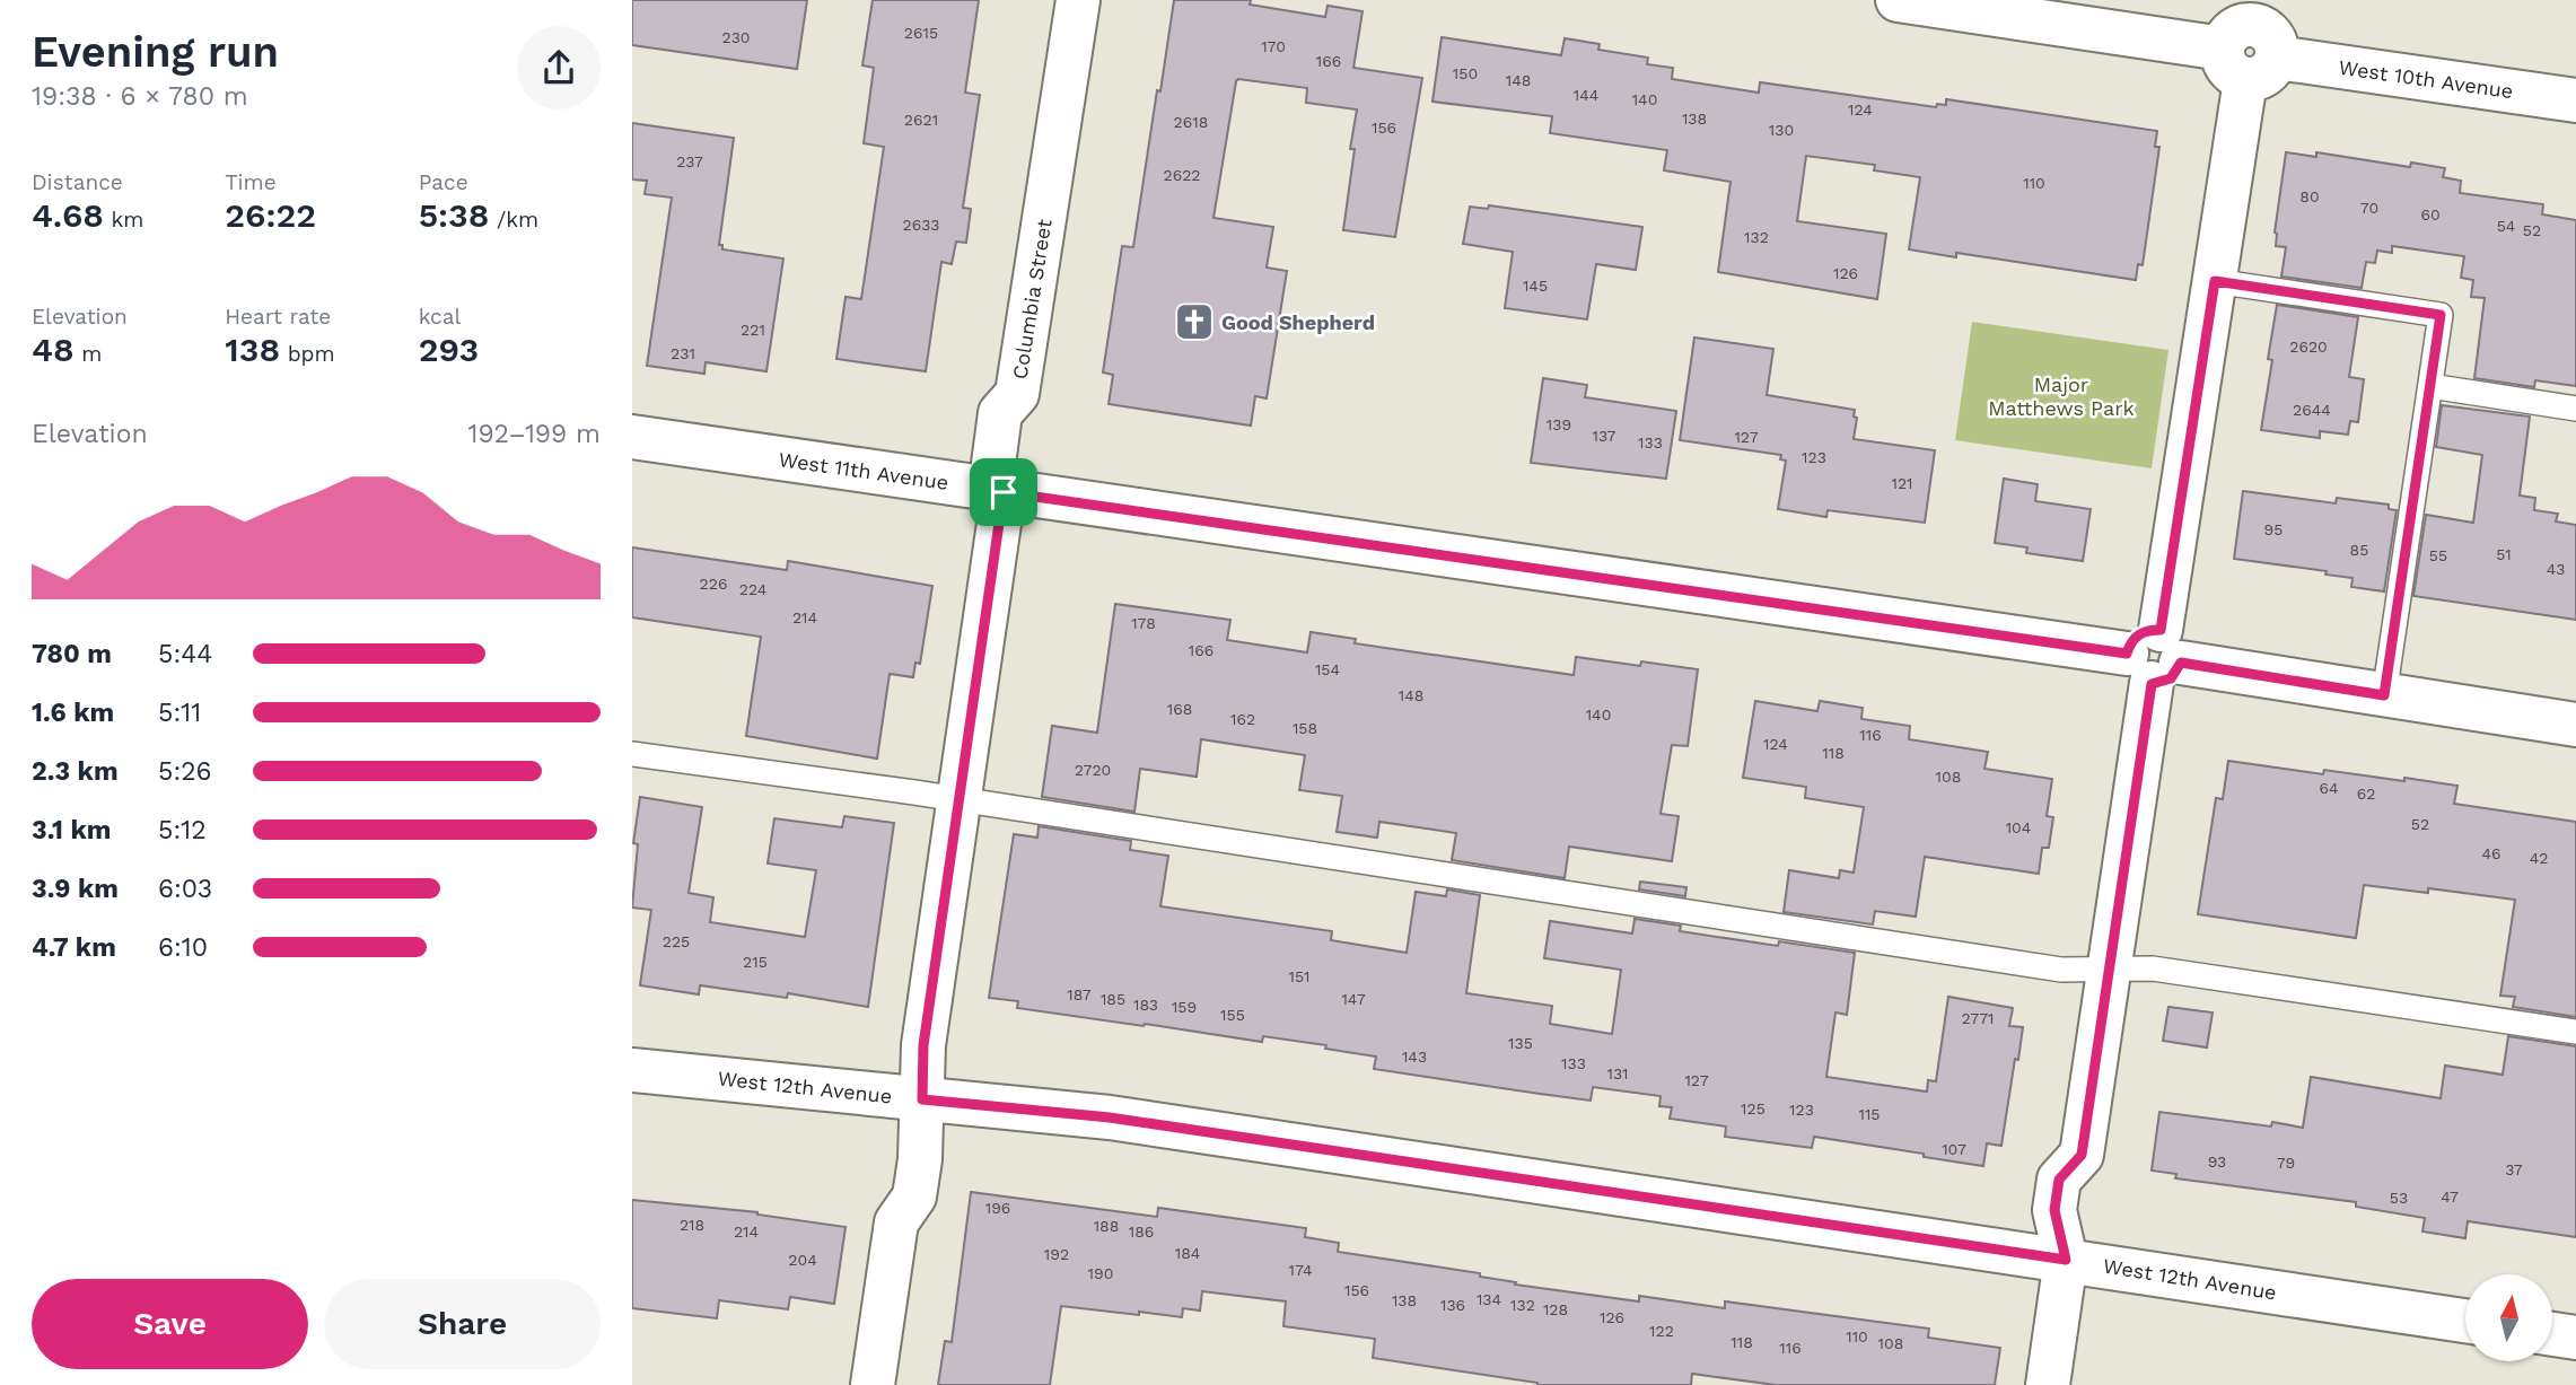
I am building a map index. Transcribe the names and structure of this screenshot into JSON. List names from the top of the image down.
{
  "streets": {
    "street": [
      "West 10th Avenue",
      "Columbia Street",
      "West 11th Avenue",
      "West 12th Avenue"
    ]
  },
  "crossings": [
    ["Columbia Street", "West 11th Avenue"],
    ["Columbia Street", "West 12th Avenue"]
  ],
  "parks": ["Major Matthews Park"],
  "places": {
    "church": ["Good Shepherd"]
  },
  "house_numbers": [
    "2615",
    "230",
    "170",
    "166",
    "150",
    "148",
    "144",
    "140",
    "124",
    "138",
    "2621",
    "2618",
    "156",
    "130",
    "237",
    "2622",
    "110",
    "80",
    "70",
    "60",
    "2633",
    "54",
    "52",
    "132",
    "126",
    "145",
    "221",
    "2620",
    "231",
    "2644",
    "139",
    "137",
    "127",
    "133",
    "123",
    "121",
    "95",
    "85",
    "51",
    "55",
    "43",
    "226",
    "224",
    "214",
    "178",
    "166",
    "154",
    "148",
    "168",
    "140",
    "162",
    "158",
    "116",
    "124",
    "118",
    "2720",
    "108",
    "64",
    "62",
    "52",
    "104",
    "46",
    "42",
    "225",
    "215",
    "151",
    "187",
    "185",
    "147",
    "183",
    "159",
    "155",
    "2771",
    "135",
    "143",
    "133",
    "131",
    "127",
    "125",
    "123",
    "115",
    "107",
    "93",
    "79",
    "37",
    "47",
    "53",
    "196",
    "218",
    "188",
    "214",
    "186",
    "184",
    "192",
    "204",
    "174",
    "190",
    "156",
    "134",
    "138",
    "136",
    "132",
    "128",
    "126",
    "122",
    "110",
    "118",
    "108",
    "116"
  ],
  "north": "top",
  "page": {
    "heading": ["Evening run", "19:38 · 6 × 780 m"],
    "stats": [
      ["Distance", "4.68 km"],
      ["Time", "26:22"],
      ["Pace", "5:38 /km"],
      ["Elevation", "48 m"],
      ["Heart rate", "138 bpm"],
      ["kcal", "293"]
    ],
    "chart": ["Elevation", "192–199 m"],
    "list": [
      {
        "name": "780 m",
        "note": "5:44"
      },
      {
        "name": "1.6 km",
        "note": "5:11"
      },
      {
        "name": "2.3 km",
        "note": "5:26"
      },
      {
        "name": "3.1 km",
        "note": "5:12"
      },
      {
        "name": "3.9 km",
        "note": "6:03"
      },
      {
        "name": "4.7 km",
        "note": "6:10"
      }
    ],
    "buttons": ["Save", "Share"]
  }
}
